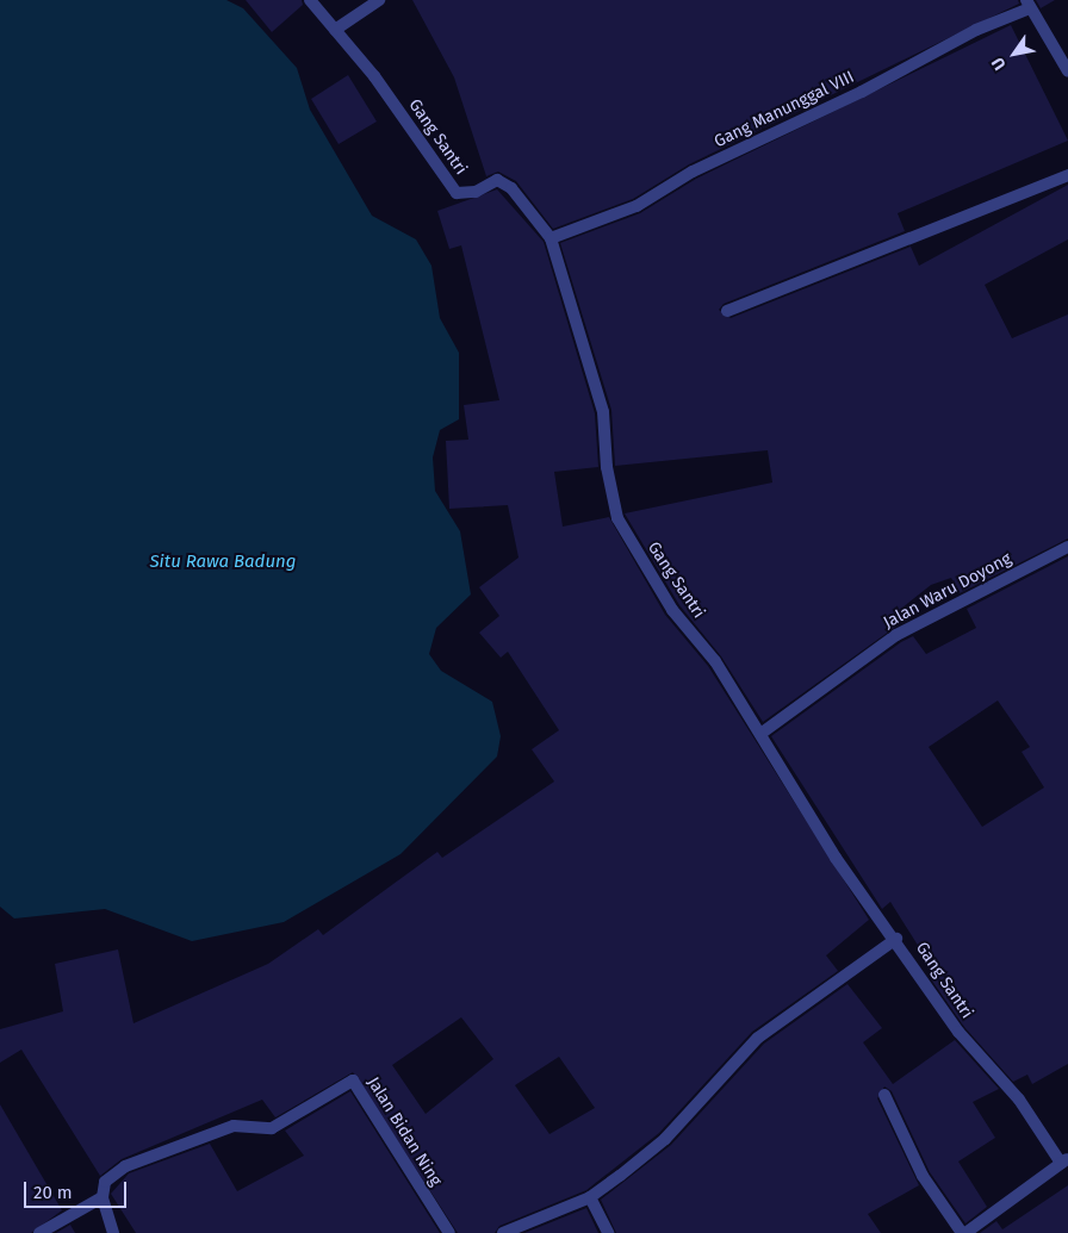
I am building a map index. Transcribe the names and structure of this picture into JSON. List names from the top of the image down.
{
  "streets": {
    "street": [
      "Gang Manunggal VIII",
      "Gang Santri",
      "Jalan Waru Doyong",
      "Jalan Bidan Ning"
    ]
  },
  "crossings": [
    ["Gang Manunggal VIII", "Gang Santri"],
    ["Gang Santri", "Jalan Waru Doyong"]
  ],
  "water": ["Situ Rawa Badung"],
  "scale_bar": "20 m",
  "north": "bottom left"
}
